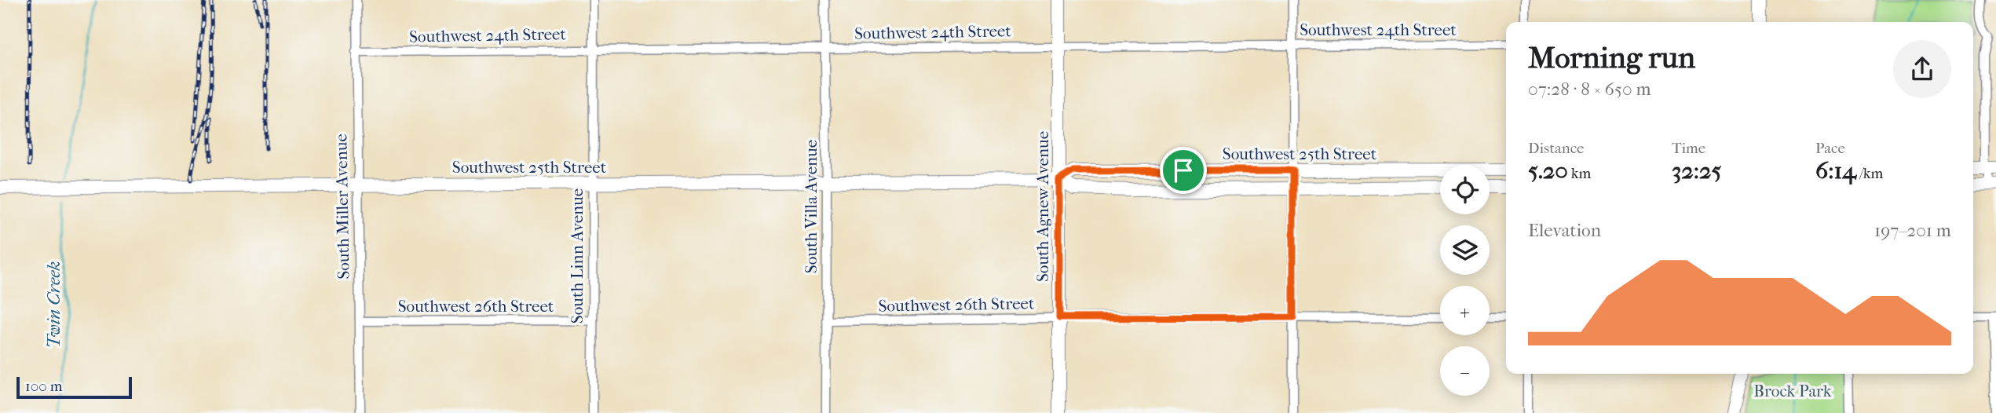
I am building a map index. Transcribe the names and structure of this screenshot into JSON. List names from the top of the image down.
{
  "streets": {
    "street": [
      "Southwest 24th Street",
      "Southwest 25th Street",
      "South Miller Avenue",
      "South Villa Avenue",
      "South Agnew Avenue",
      "South Linn Avenue",
      "Southwest 26th Street"
    ]
  },
  "crossings": [
    ["Southwest 24th Street", "South Miller Avenue"],
    ["Southwest 24th Street", "South Villa Avenue"],
    ["Southwest 24th Street", "South Agnew Avenue"],
    ["Southwest 24th Street", "South Linn Avenue"],
    ["Southwest 25th Street", "South Miller Avenue"],
    ["Southwest 25th Street", "South Villa Avenue"],
    ["Southwest 25th Street", "South Agnew Avenue"],
    ["Southwest 25th Street", "South Linn Avenue"],
    ["South Miller Avenue", "Southwest 26th Street"],
    ["South Villa Avenue", "Southwest 26th Street"],
    ["South Agnew Avenue", "Southwest 26th Street"],
    ["South Linn Avenue", "Southwest 26th Street"]
  ],
  "water": ["Twin Creek"],
  "parks": ["Brock Park"],
  "scale_bar": "100 m",
  "page": {
    "heading": ["Morning run", "07:28 · 8 × 650 m"],
    "stats": [
      ["Distance", "5.20 km"],
      ["Time", "32:25"],
      ["Pace", "6:14 /km"]
    ],
    "map_buttons": ["+", "−"],
    "chart": ["Elevation", "197–201 m"],
    "scale": "100 m"
  }
}
